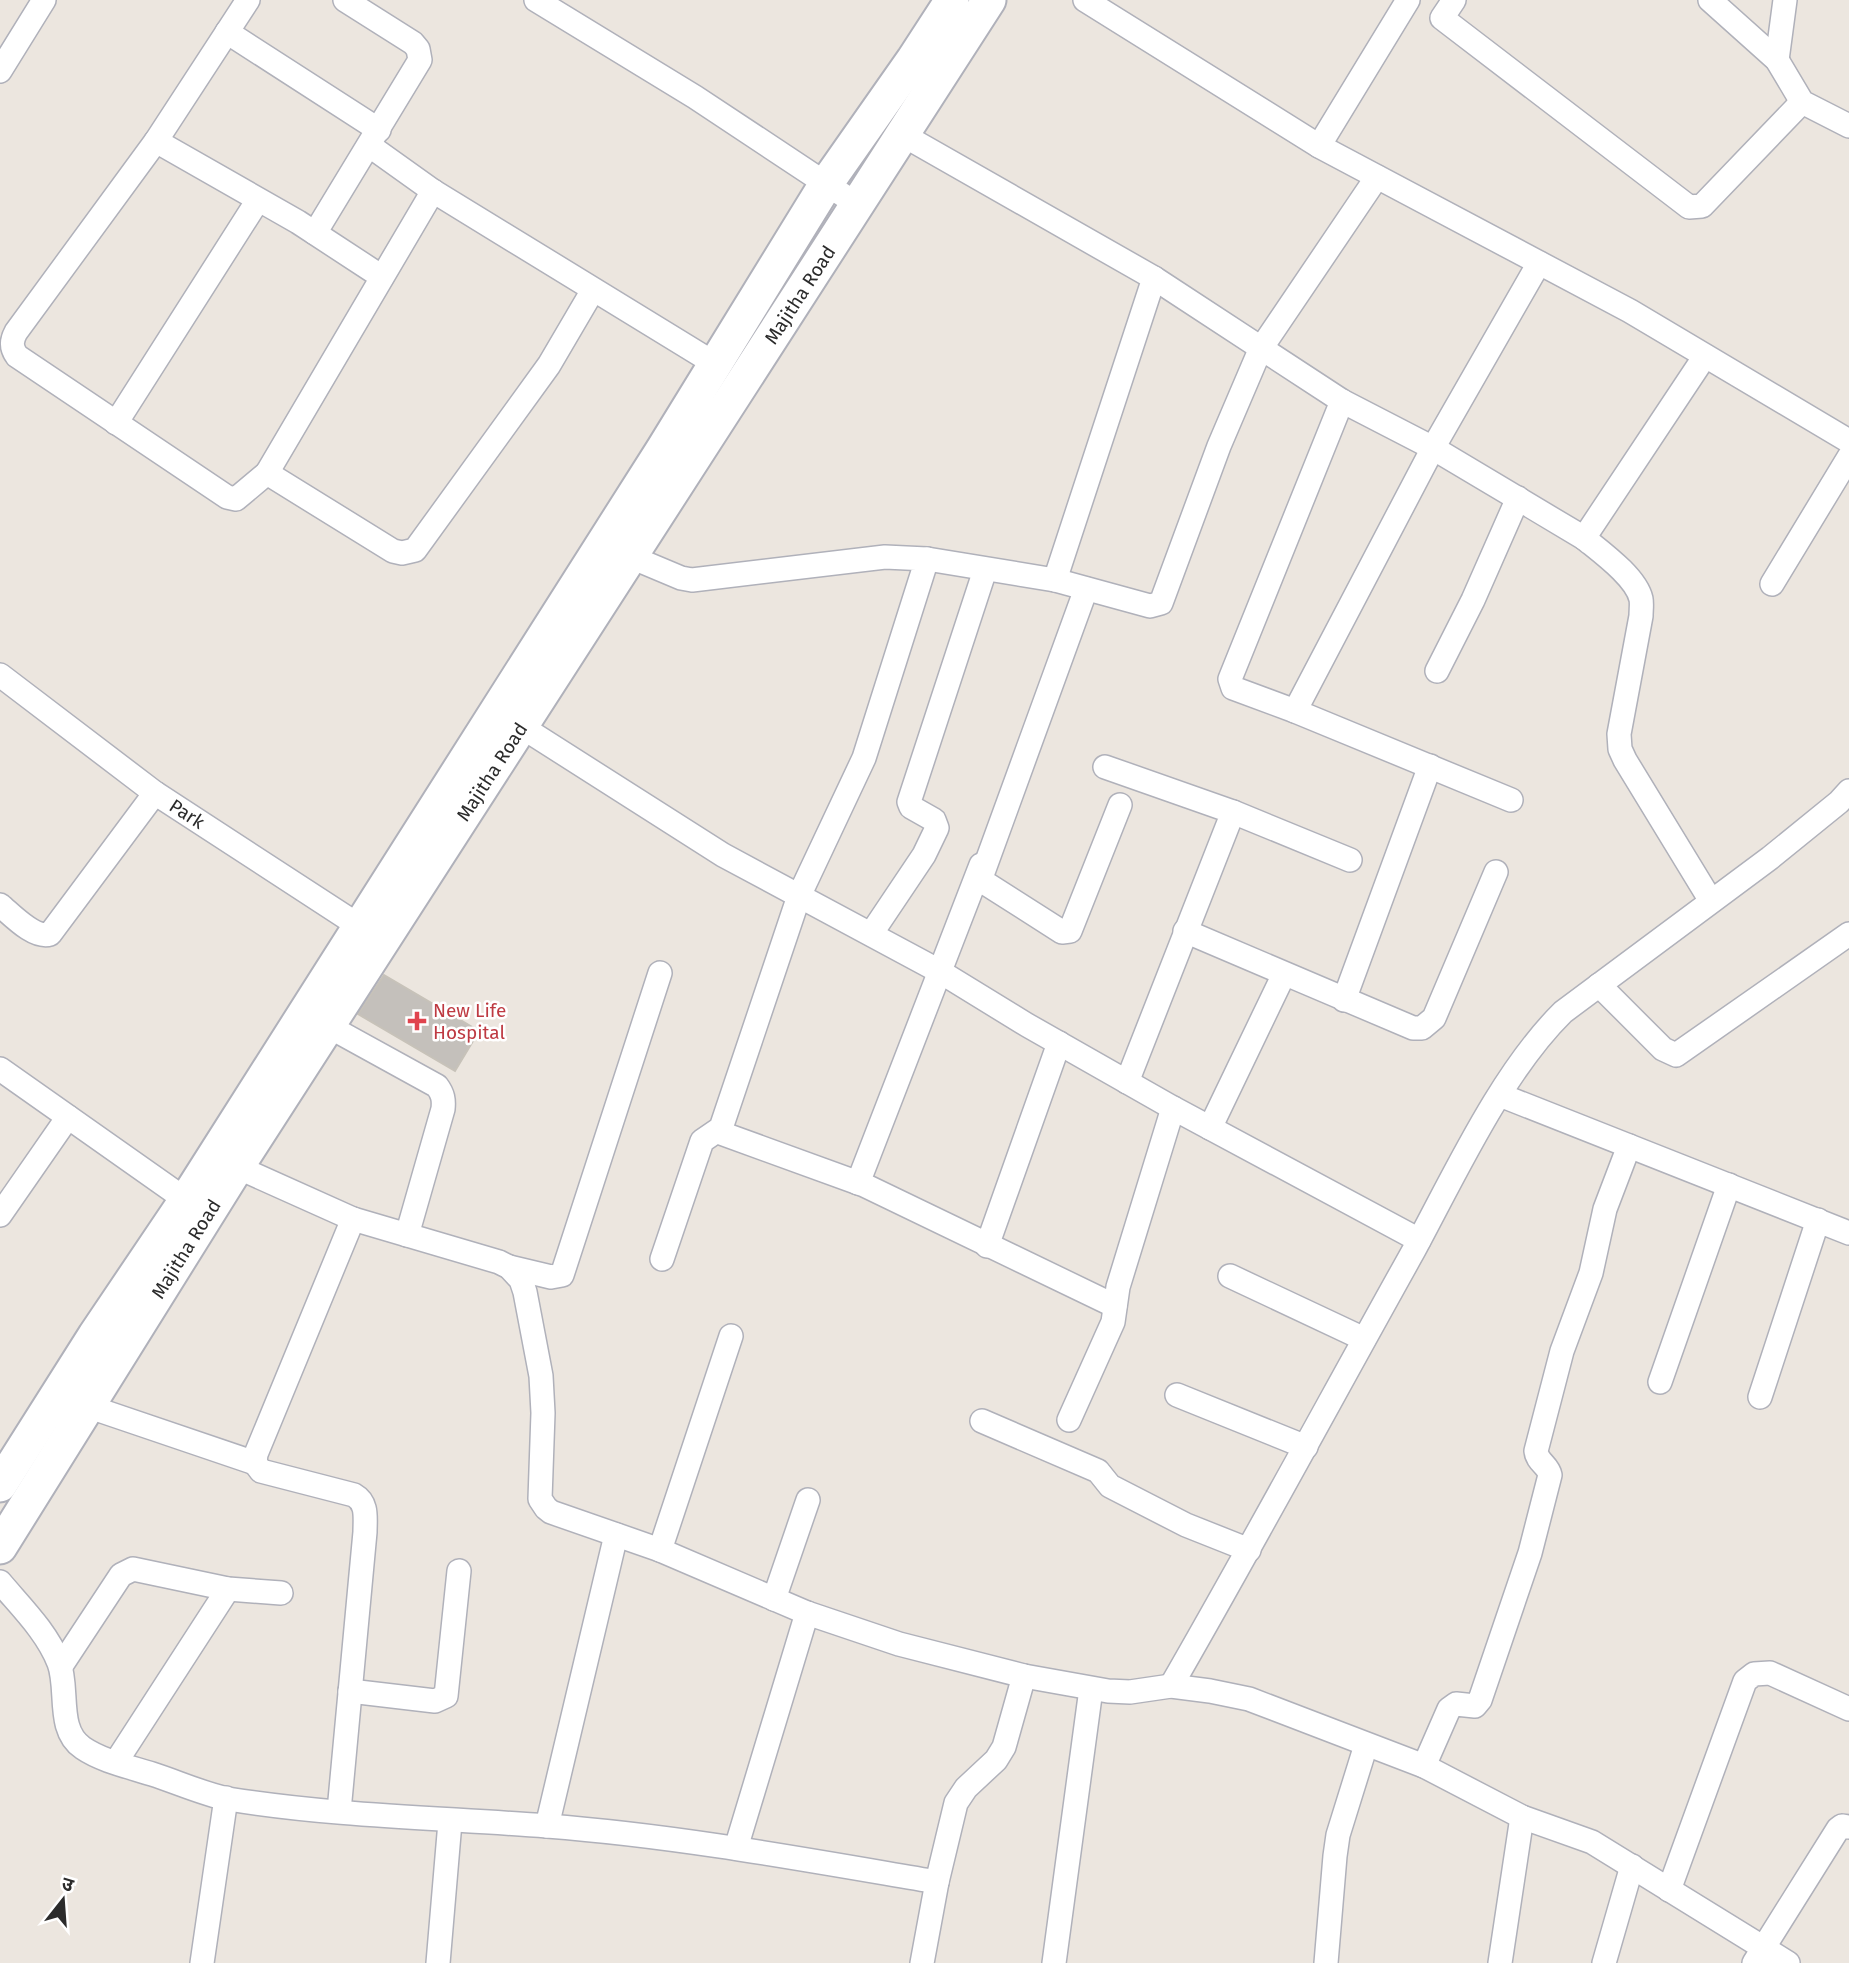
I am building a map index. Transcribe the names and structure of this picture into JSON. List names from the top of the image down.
{
  "streets": {
    "main road": ["Majitha Road"],
    "street": ["Park"]
  },
  "crossings": [
    ["Majitha Road", "Park"]
  ],
  "places": {
    "health": ["New Life Hospital"]
  },
  "north": "top"
}
